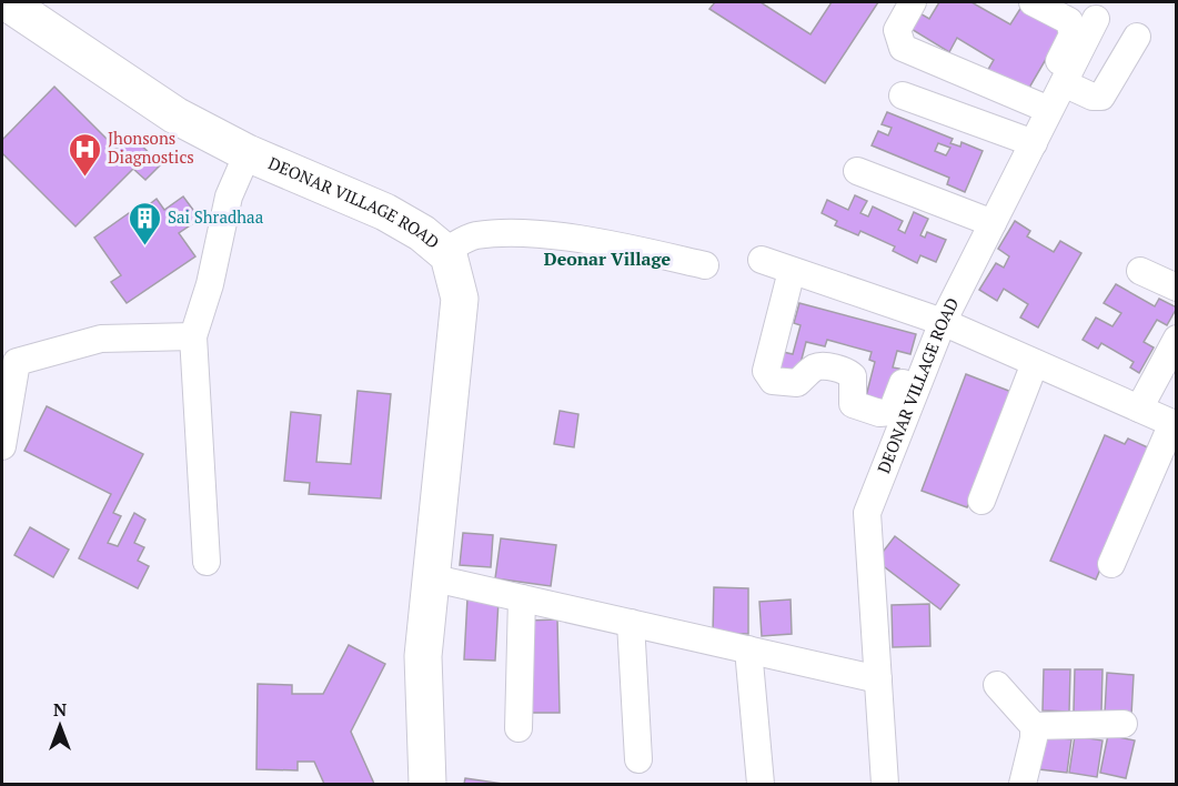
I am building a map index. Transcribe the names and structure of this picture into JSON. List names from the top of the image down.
{
  "streets": {
    "main road": ["DEONAR VILLAGE ROAD"]
  },
  "districts": ["Deonar Village"],
  "places": {
    "hospital": ["Jhonsons Diagnostics"],
    "building": ["Sai Shradhaa"]
  },
  "north": "top"
}
